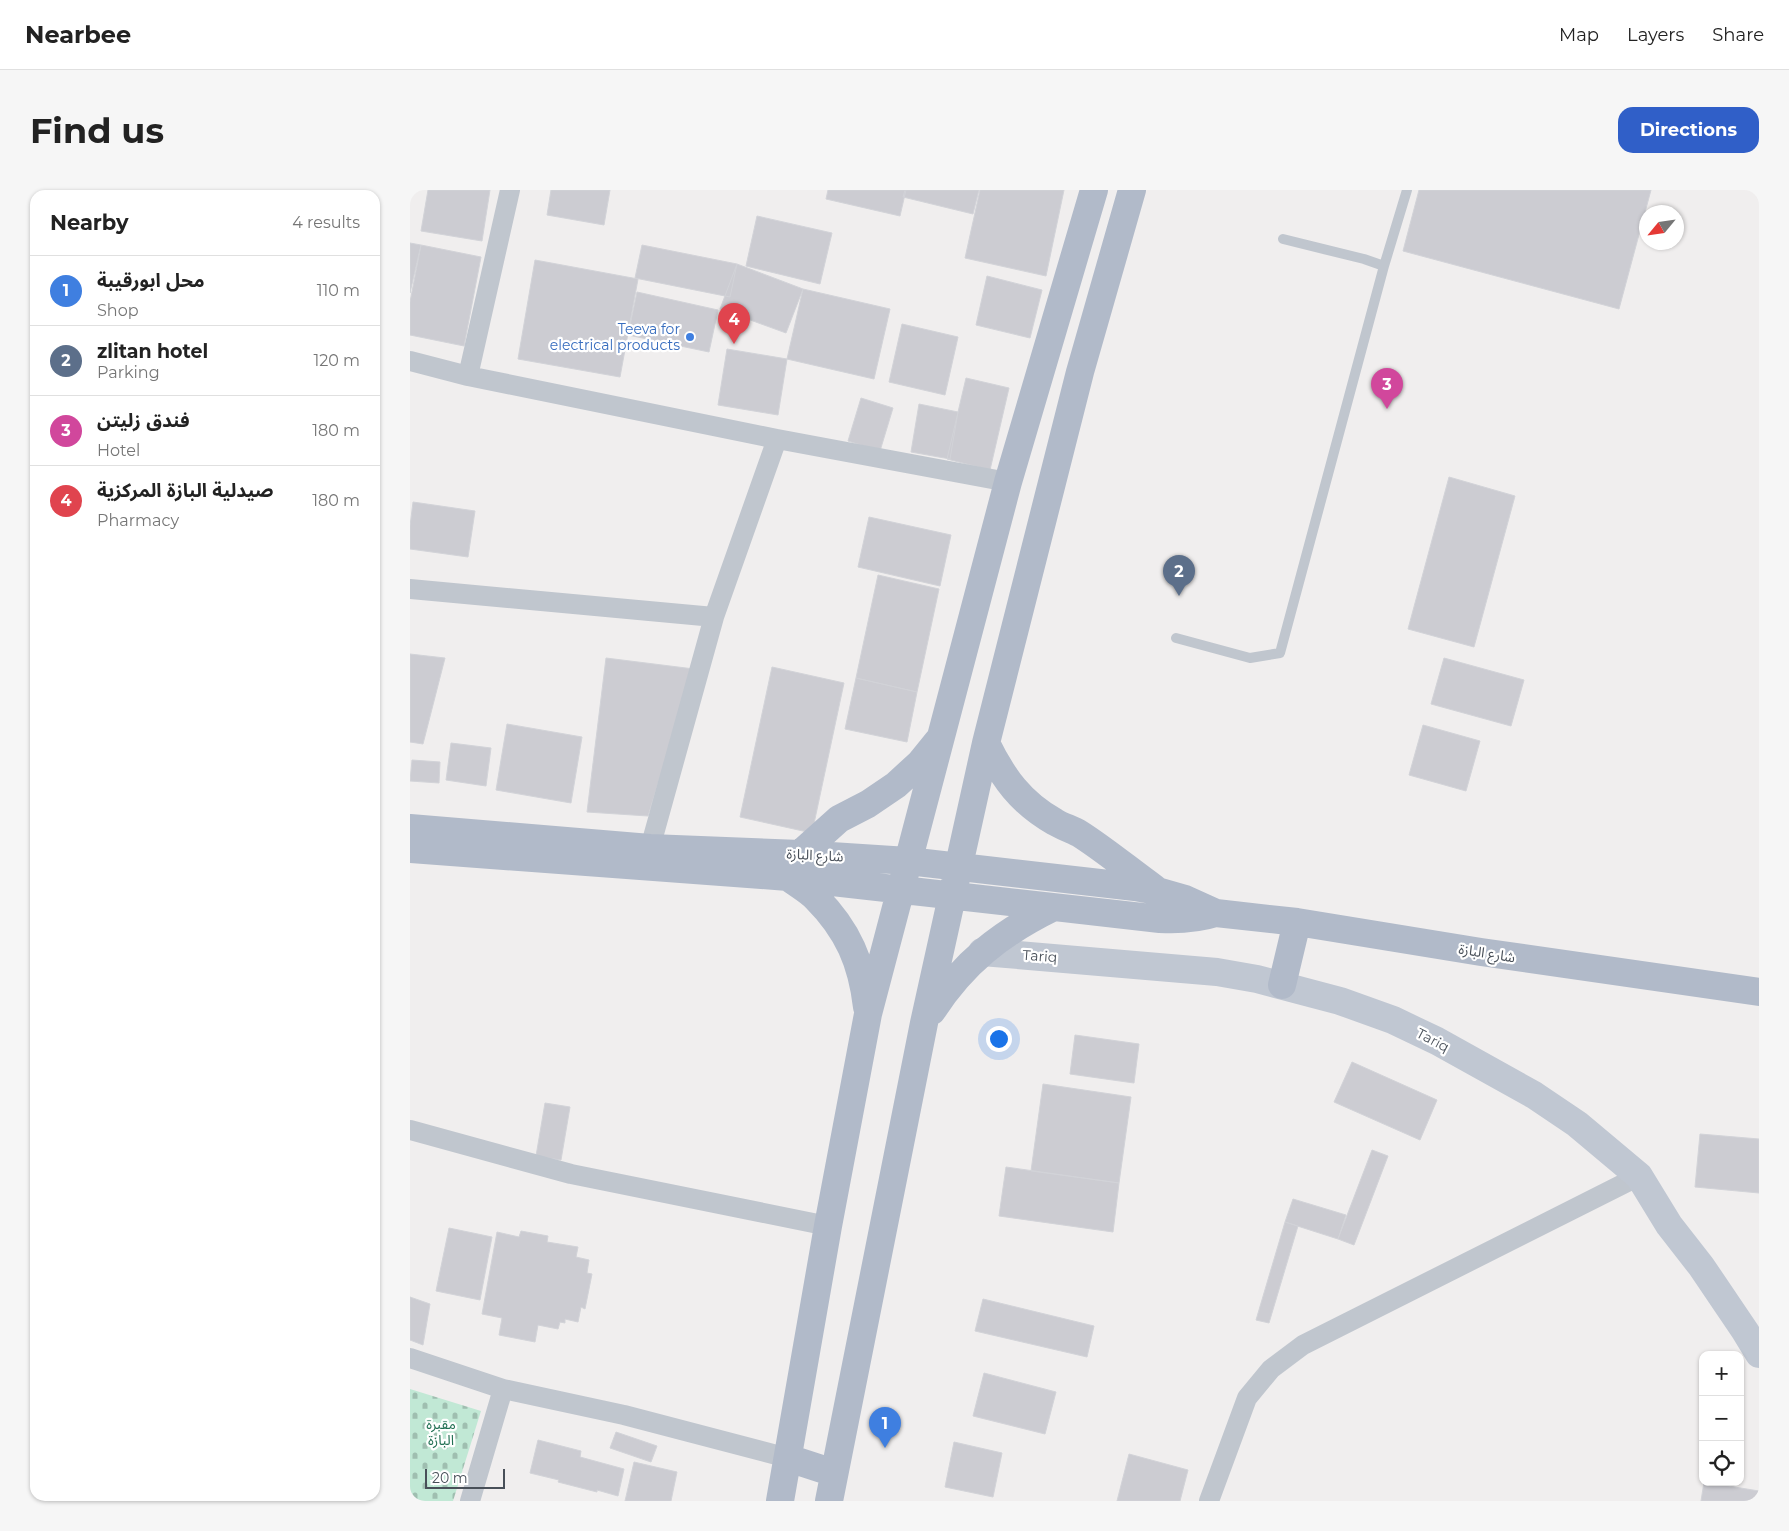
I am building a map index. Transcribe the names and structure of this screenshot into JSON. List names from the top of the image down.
{
  "streets": {
    "main road": ["شارع البازة", "Tariq"]
  },
  "parks": ["مقبرة البازة"],
  "places": ["Teeva for electrical products"],
  "scale_bar": "20 m",
  "north": "bottom left",
  "page": {
    "header": "Nearbee",
    "nav": ["Map", "Layers", "Share"],
    "buttons": "Directions",
    "title": "Find us",
    "heading": ["Nearby", "4 results"],
    "list": [
      {
        "mark": "1",
        "name": "محل ابورقيبة",
        "note": "Shop",
        "value": "110 m"
      },
      {
        "mark": "2",
        "name": "zlitan hotel",
        "note": "Parking",
        "value": "120 m"
      },
      {
        "mark": "3",
        "name": "فندق زليتن",
        "note": "Hotel",
        "value": "180 m"
      },
      {
        "mark": "4",
        "name": "صيدلية البازة المركزية",
        "note": "Pharmacy",
        "value": "180 m"
      }
    ],
    "pins": [
      "4",
      "3",
      "2",
      "1"
    ],
    "map_buttons": ["+", "−"],
    "scale": "20 m"
  }
}
